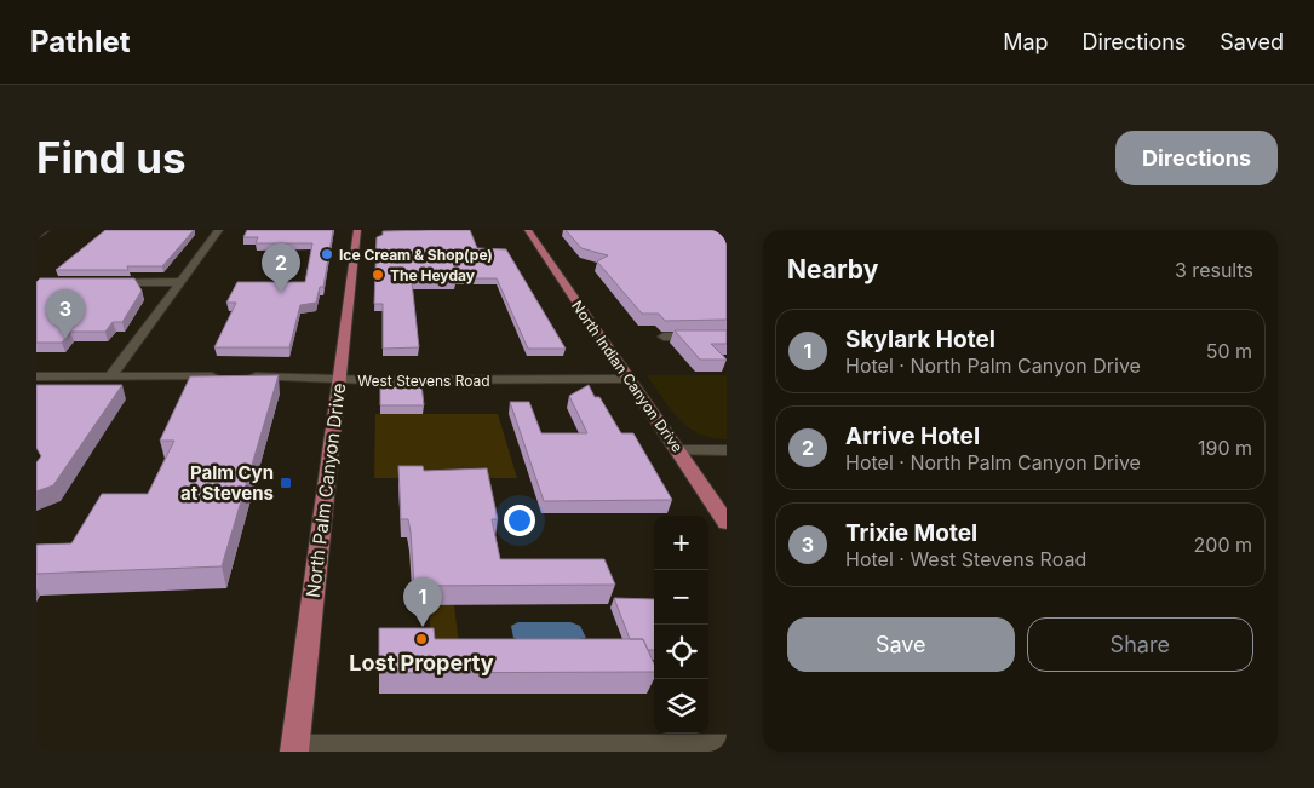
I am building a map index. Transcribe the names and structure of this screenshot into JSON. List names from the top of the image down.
{
  "streets": {
    "main road": ["North Indian Canyon Drive", "North Palm Canyon Drive"],
    "street": ["West Stevens Road"]
  },
  "crossings": [
    ["North Indian Canyon Drive", "West Stevens Road"],
    ["West Stevens Road", "North Palm Canyon Drive"]
  ],
  "places": {
    "other": ["Ice Cream & Shop(pe)", "The Heyday", "Lost Property"],
    "transit": ["Palm Cyn at Stevens"]
  },
  "page": {
    "header": "Pathlet",
    "nav": ["Map", "Directions", "Saved"],
    "buttons": [
      "Directions",
      ["Save", "Share"]
    ],
    "title": "Find us",
    "heading": ["Nearby", "3 results"],
    "pins": ["2", "3", "1"],
    "list": [
      {
        "mark": "1",
        "name": "Skylark Hotel",
        "note": "Hotel · North Palm Canyon Drive",
        "value": "50 m"
      },
      {
        "mark": "2",
        "name": "Arrive Hotel",
        "note": "Hotel · North Palm Canyon Drive",
        "value": "190 m"
      },
      {
        "mark": "3",
        "name": "Trixie Motel",
        "note": "Hotel · West Stevens Road",
        "value": "200 m"
      }
    ],
    "map_buttons": ["+", "−"]
  }
}
